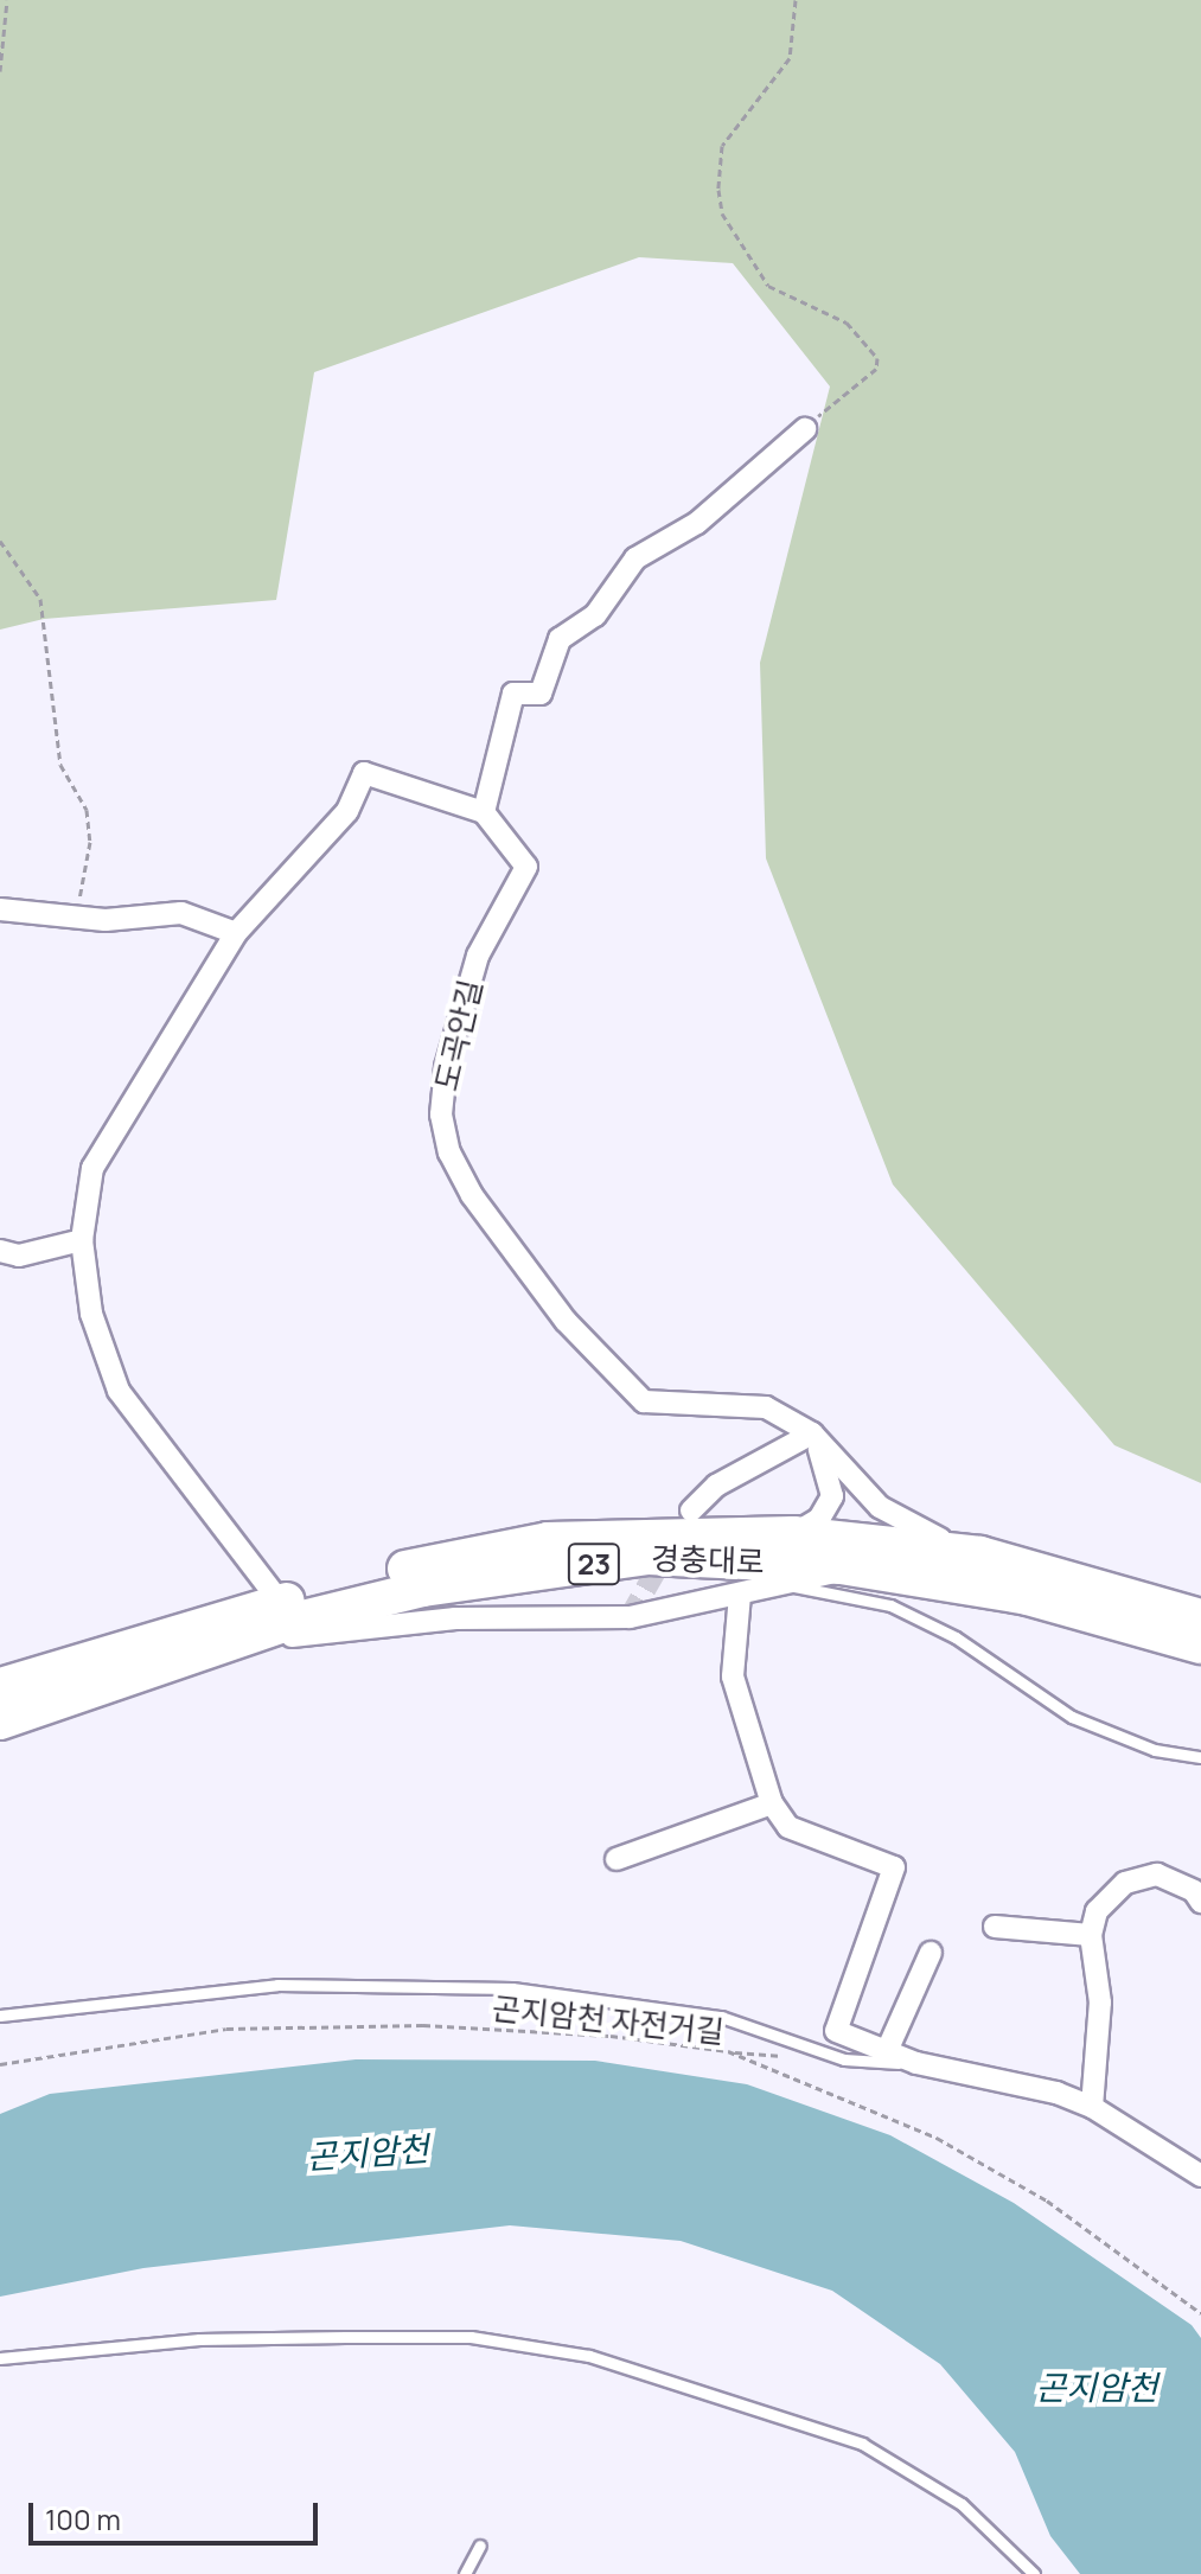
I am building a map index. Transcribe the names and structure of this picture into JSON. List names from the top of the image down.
{
  "streets": {
    "main road": ["경충대로", "23"],
    "street": ["도곡안길"],
    "path": ["곤지암천 자전거길"]
  },
  "crossings": [
    ["도곡안길", "경충대로"]
  ],
  "water": ["곤지암천"],
  "scale_bar": "100 m"
}
